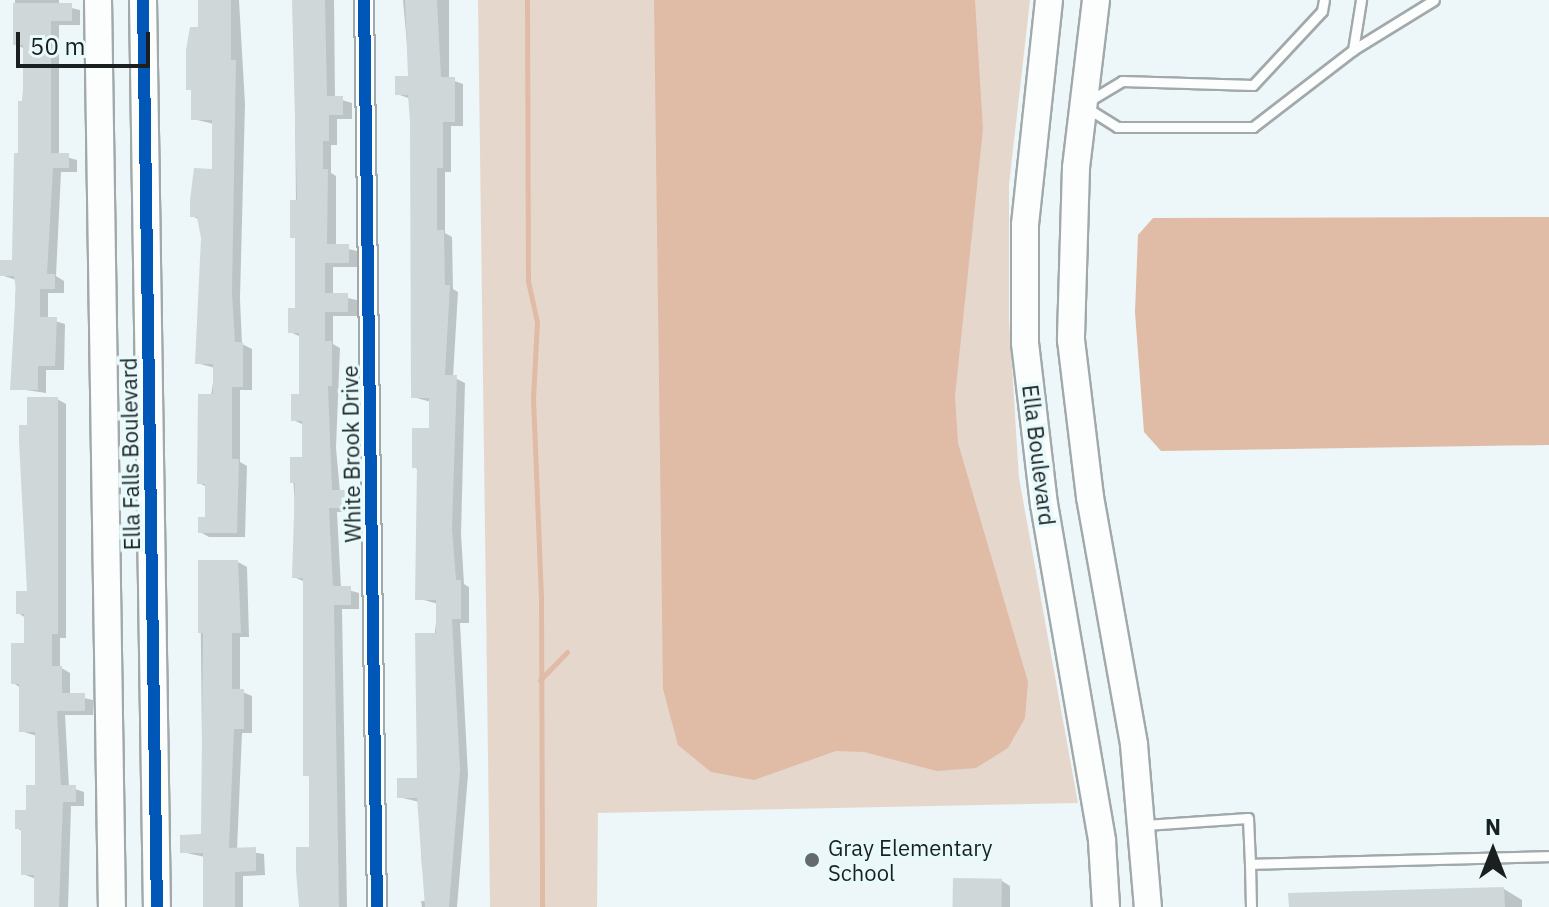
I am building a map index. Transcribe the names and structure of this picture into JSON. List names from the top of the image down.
{
  "streets": {
    "main road": ["Ella Falls Boulevard", "Ella Boulevard"],
    "street": ["White Brook Drive"]
  },
  "places": ["Gray Elementary School"],
  "scale_bar": "50 m",
  "north": "top"
}
